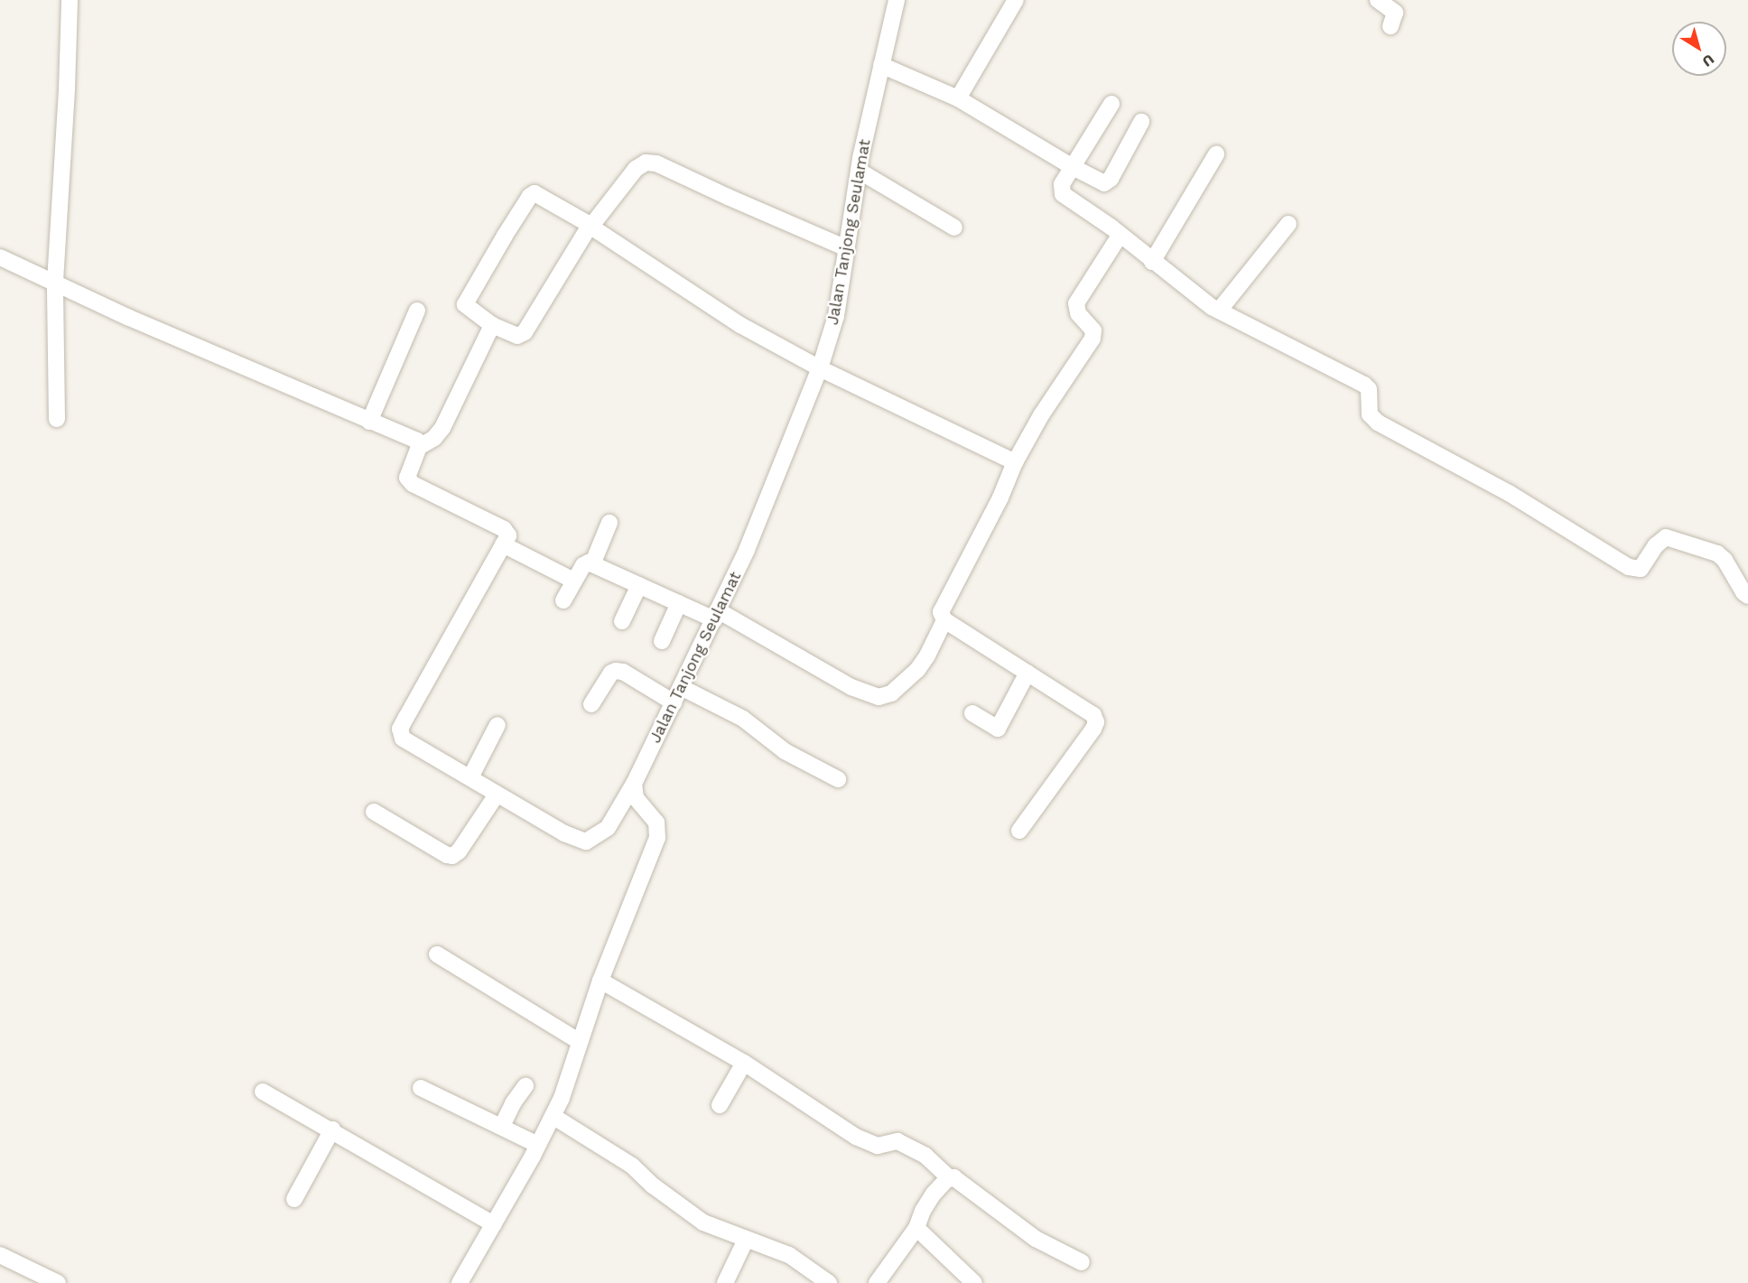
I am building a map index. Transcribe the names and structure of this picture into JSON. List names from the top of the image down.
{
  "streets": {
    "street": ["Jalan Tanjong Seulamat"]
  },
  "north": "bottom right"
}
